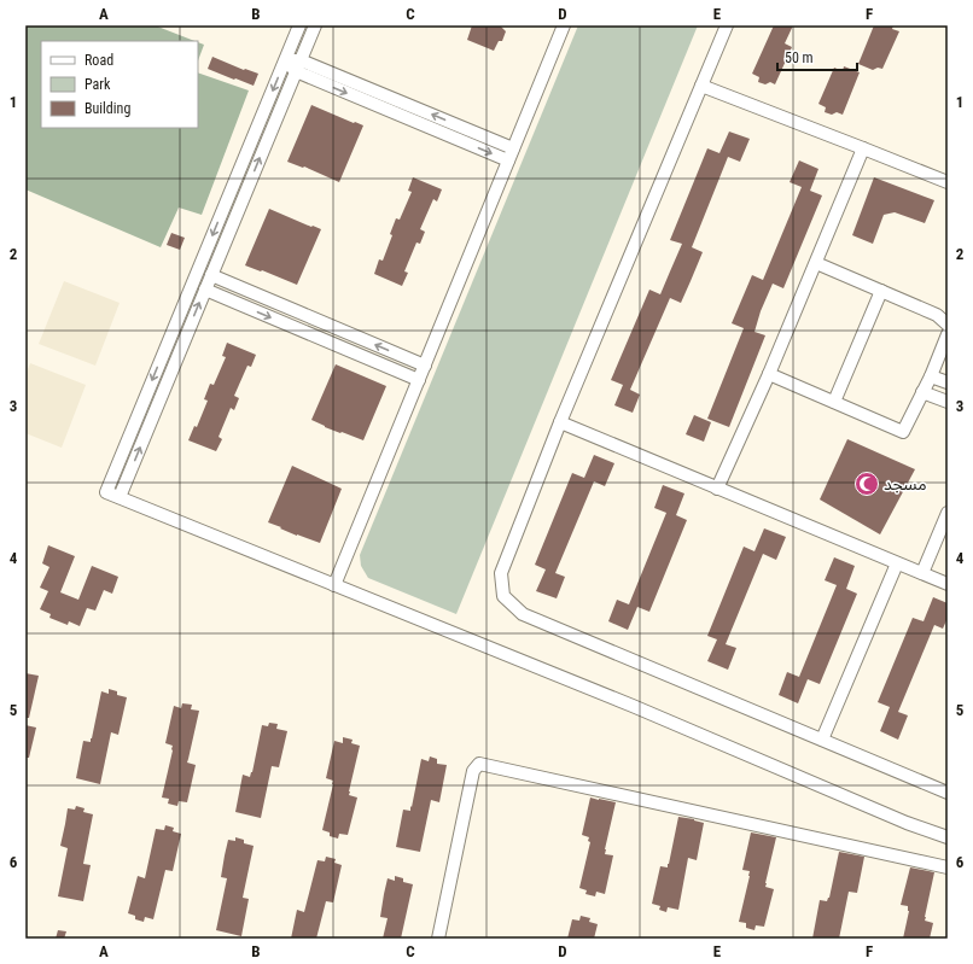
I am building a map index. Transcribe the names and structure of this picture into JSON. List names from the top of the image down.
{
  "places": {
    "mosque": ["مسجد"]
  },
  "legend": ["Road", "Park", "Building"],
  "scale_bar": "50 m",
  "grid": {
    "columns": [
      "A",
      "B",
      "C",
      "D",
      "E",
      "F"
    ],
    "rows": [
      "1",
      "2",
      "3",
      "4",
      "5",
      "6"
    ]
  }
}
